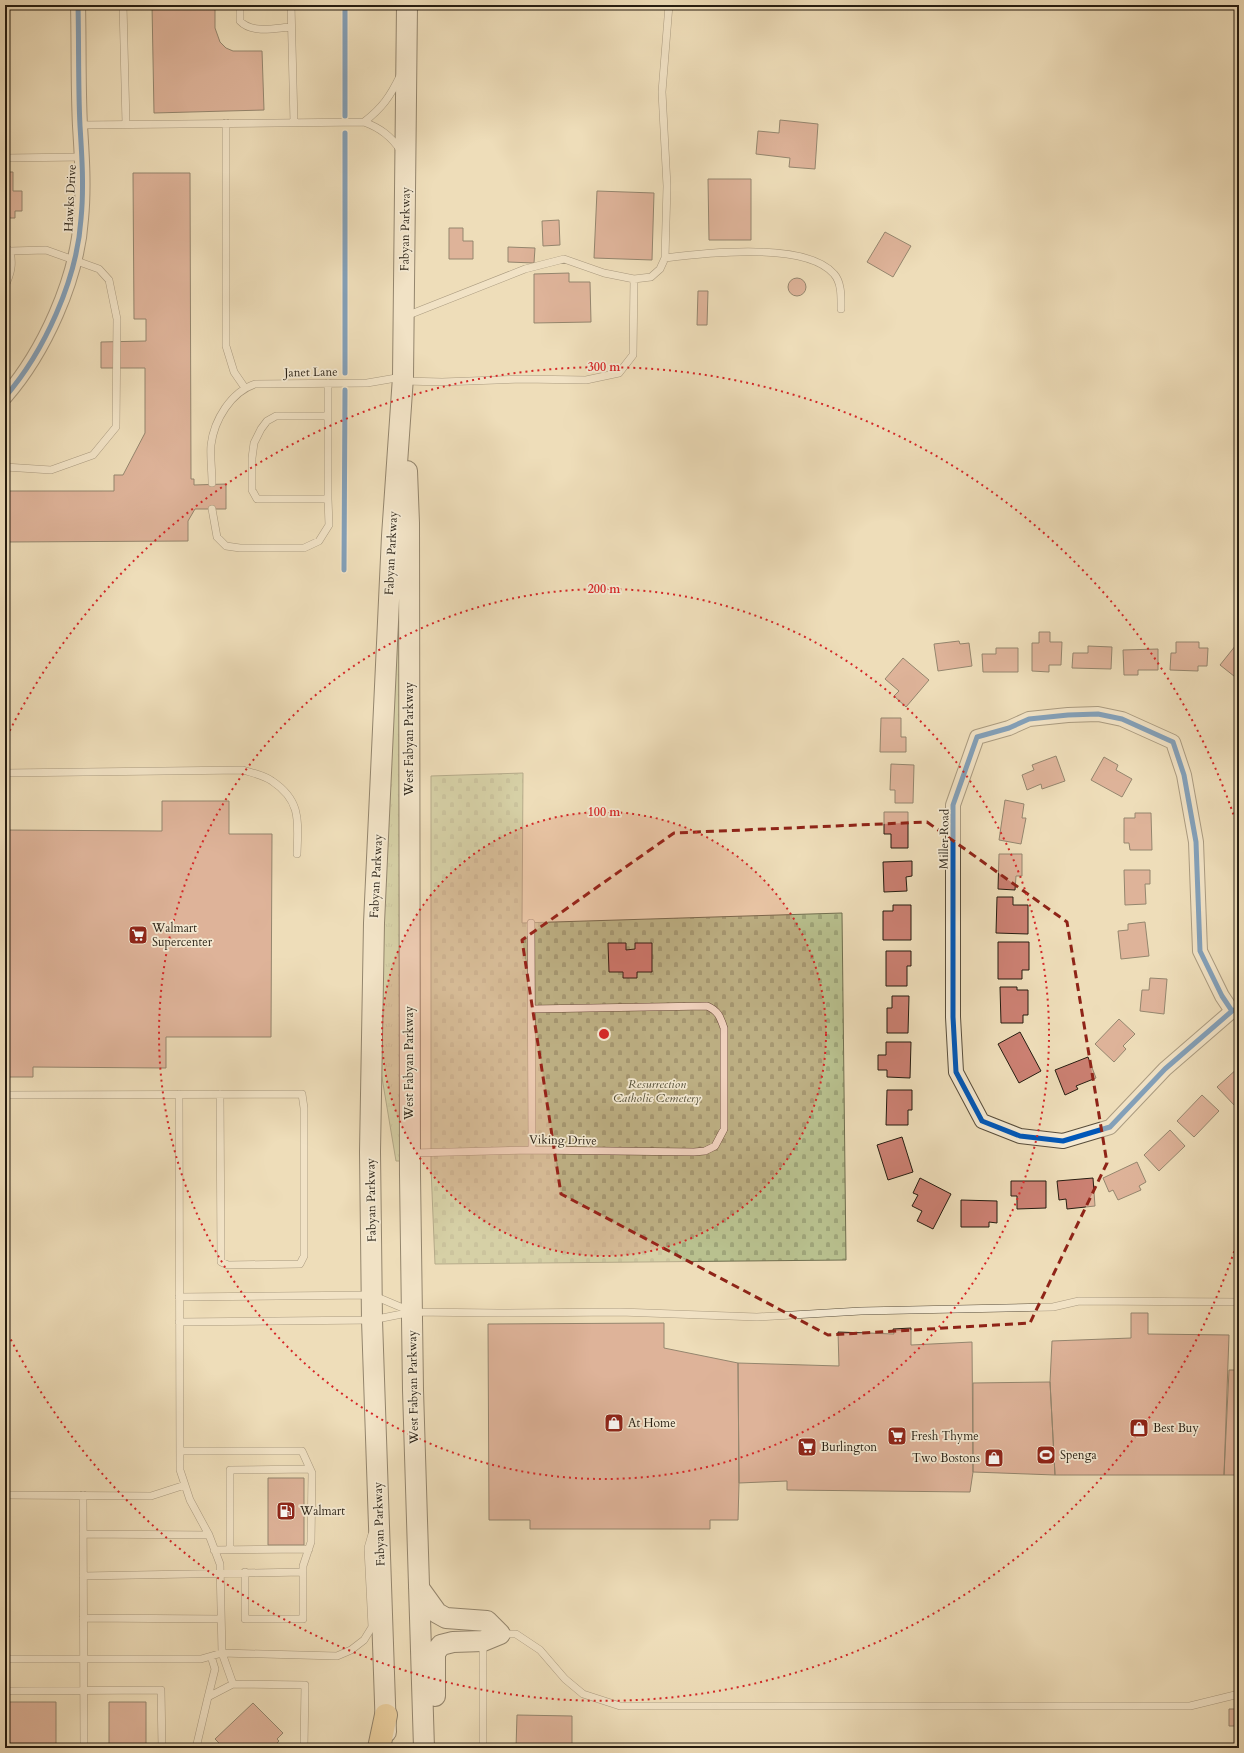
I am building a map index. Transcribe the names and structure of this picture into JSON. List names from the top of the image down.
{
  "streets": {
    "main road": ["Fabyan Parkway", "West Fabyan Parkway"],
    "street": ["Hawks Drive", "Miller Road"],
    "lane": ["Janet Lane", "Viking Drive"]
  },
  "crossings": [
    ["Fabyan Parkway", "Janet Lane"],
    ["Fabyan Parkway", "West Fabyan Parkway"],
    ["Janet Lane", "West Fabyan Parkway"],
    ["West Fabyan Parkway", "Viking Drive"]
  ],
  "parks": ["Resurrection Catholic Cemetery"],
  "places": {
    "supermarket": ["Walmart Supercenter", "Fresh Thyme", "Burlington"],
    "shop": ["At Home", "Best Buy", "Two Bostons"],
    "sports": ["Spenga"],
    "fuel station": ["Walmart"]
  },
  "rings": ["300 m", "200 m", "100 m"]
}
